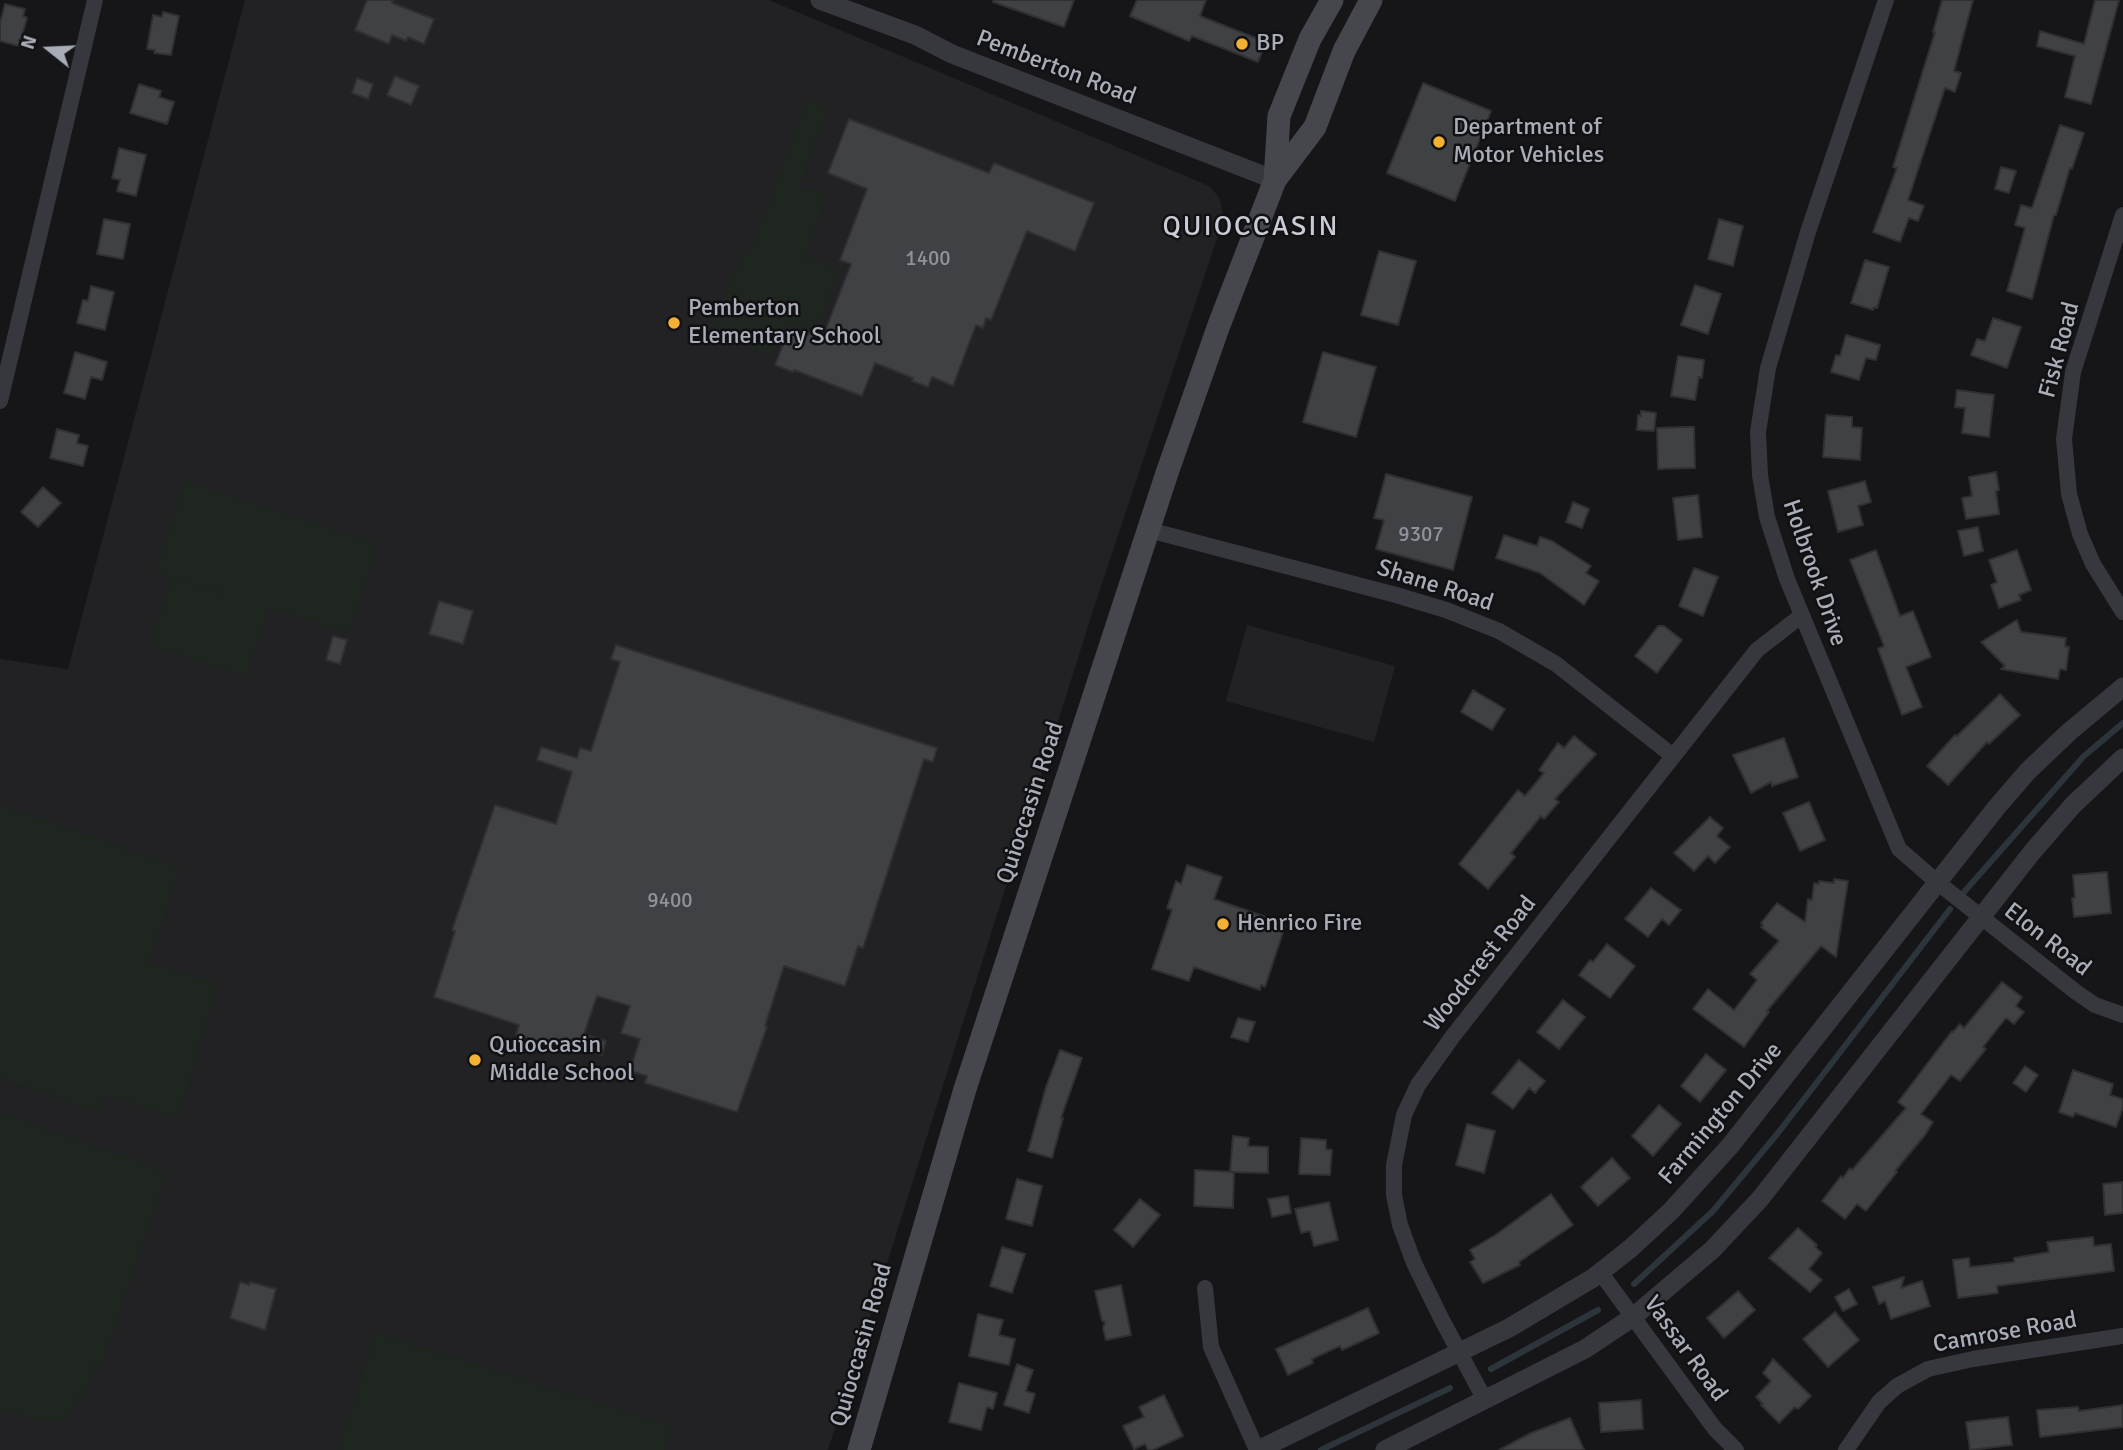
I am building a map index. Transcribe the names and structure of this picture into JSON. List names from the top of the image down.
{
  "streets": {
    "main road": ["Quioccasin Road"],
    "street": [
      "Pemberton Road",
      "Fisk Road",
      "Holbrook Drive",
      "Shane Road",
      "Elon Road",
      "Woodcrest Road",
      "Farmington Drive",
      "Camrose Road",
      "Vassar Road"
    ]
  },
  "crossings": [
    ["Pemberton Road", "Quioccasin Road"],
    ["Holbrook Drive", "Elon Road"],
    ["Holbrook Drive", "Woodcrest Road"],
    ["Holbrook Drive", "Farmington Drive"],
    ["Shane Road", "Quioccasin Road"],
    ["Shane Road", "Woodcrest Road"],
    ["Woodcrest Road", "Farmington Drive"],
    ["Farmington Drive", "Vassar Road"]
  ],
  "districts": ["QUIOCCASIN"],
  "places": [
    "BP",
    "Department of Motor Vehicles",
    "Pemberton Elementary School",
    "Henrico Fire",
    "Quioccasin Middle School"
  ],
  "house_numbers": ["1400", "9307", "9400"],
  "north": "left"
}
